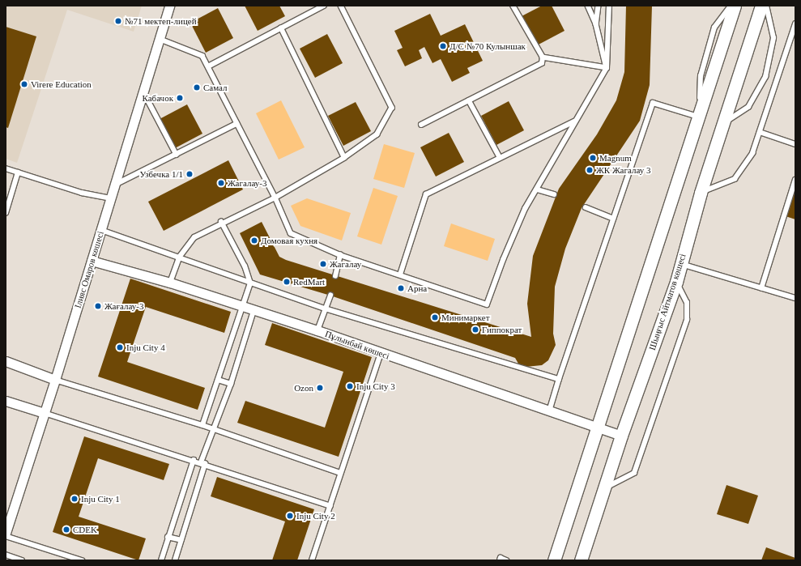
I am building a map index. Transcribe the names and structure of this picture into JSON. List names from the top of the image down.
{
  "streets": {
    "main road": ["Шыңғыс Айтматов көшесі"],
    "street": ["Ілияс Омаров көшесі", "Пұлынбай көшесі"]
  },
  "crossings": [
    ["Ілияс Омаров көшесі", "Пұлынбай көшесі"],
    ["Шыңғыс Айтматов көшесі", "Пұлынбай көшесі"]
  ],
  "places": [
    "№71 мектеп-лицей",
    "Д/С №70 Кулыншак",
    "Virere Education",
    "Самал",
    "Кабачок",
    "Magnum",
    "ЖК Жагалау 3",
    "Узбечка 1/1",
    "Жагалау-3",
    "Домовая кухня",
    "Жагалау",
    "RedMart",
    "Арна",
    "Жағалау-3",
    "Минимаркет",
    "Гиппократ",
    "Inju City 4",
    "Inju City 3",
    "Ozon",
    "Inju City 1",
    "Inju City 2",
    "CDEK"
  ]
}
